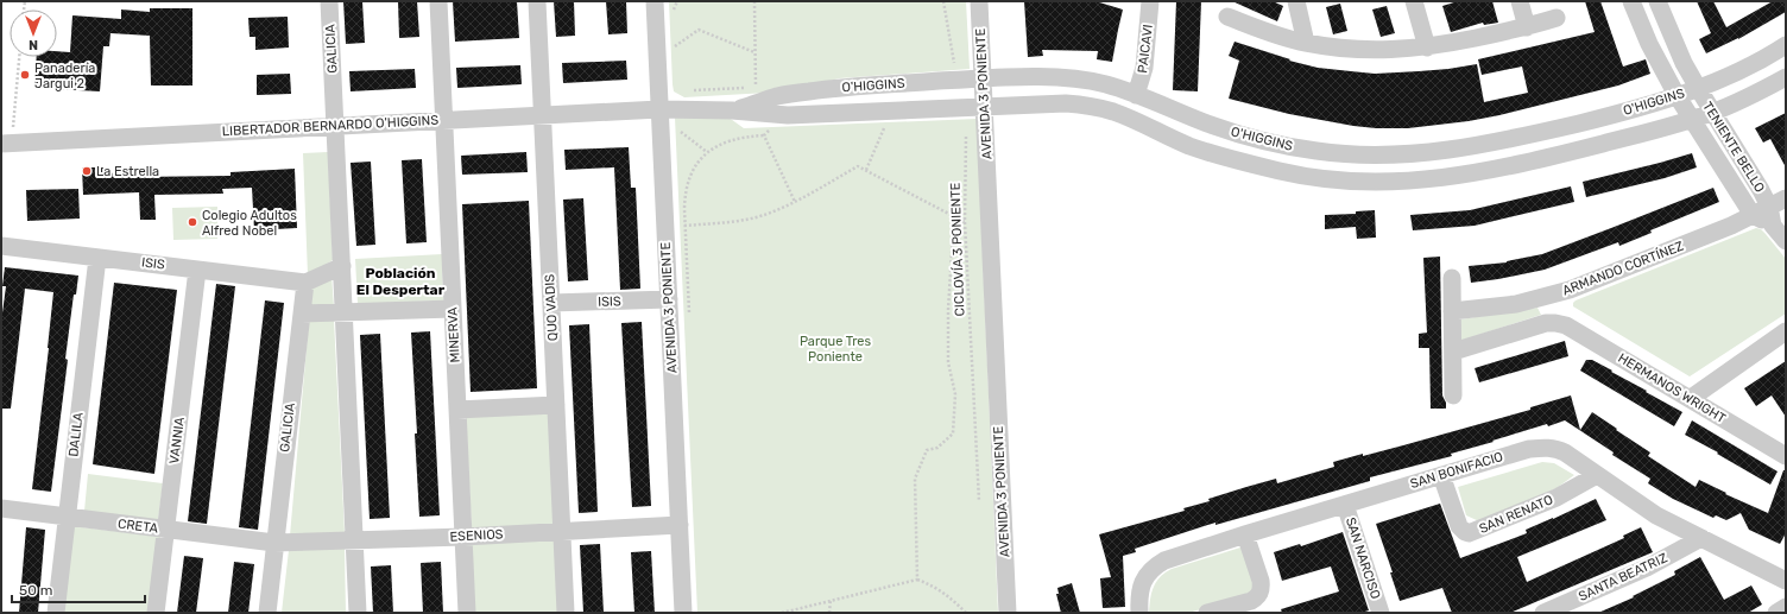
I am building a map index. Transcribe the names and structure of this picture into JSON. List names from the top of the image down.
{
  "streets": {
    "street": [
      "GALICIA",
      "PAICAVI",
      "O'HIGGINS",
      "AVENIDA 3 PONIENTE",
      "LIBERTADOR BERNARDO O'HIGGINS",
      "TENIENTE BELLO",
      "ISIS",
      "ARMANDO CORTÍNEZ",
      "QUO VADIS",
      "MINERVA",
      "HERMANOS WRIGHT",
      "DALILA",
      "VANNIA",
      "SAN BONIFACIO",
      "SAN RENATO",
      "CRETA",
      "ESENIOS",
      "SAN NARCISO",
      "SANTA BEATRIZ"
    ],
    "path": ["CICLOVÍA 3 PONIENTE"]
  },
  "crossings": [
    ["GALICIA", "LIBERTADOR BERNARDO O'HIGGINS"],
    ["GALICIA", "ISIS"],
    ["GALICIA", "CRETA"],
    ["GALICIA", "ESENIOS"],
    ["PAICAVI", "O'HIGGINS"],
    ["O'HIGGINS", "AVENIDA 3 PONIENTE"],
    ["O'HIGGINS", "LIBERTADOR BERNARDO O'HIGGINS"],
    ["O'HIGGINS", "TENIENTE BELLO"],
    ["O'HIGGINS", "CICLOVÍA 3 PONIENTE"],
    ["AVENIDA 3 PONIENTE", "LIBERTADOR BERNARDO O'HIGGINS"],
    ["AVENIDA 3 PONIENTE", "CICLOVÍA 3 PONIENTE"],
    ["AVENIDA 3 PONIENTE", "ISIS"],
    ["AVENIDA 3 PONIENTE", "ESENIOS"],
    ["LIBERTADOR BERNARDO O'HIGGINS", "QUO VADIS"],
    ["LIBERTADOR BERNARDO O'HIGGINS", "MINERVA"],
    ["TENIENTE BELLO", "ARMANDO CORTÍNEZ"],
    ["ISIS", "QUO VADIS"],
    ["ISIS", "DALILA"],
    ["ISIS", "VANNIA"],
    ["QUO VADIS", "ESENIOS"],
    ["MINERVA", "ESENIOS"],
    ["DALILA", "CRETA"],
    ["VANNIA", "CRETA"],
    ["SAN BONIFACIO", "SAN RENATO"],
    ["SAN BONIFACIO", "SAN NARCISO"],
    ["SAN BONIFACIO", "SANTA BEATRIZ"],
    ["CRETA", "ESENIOS"]
  ],
  "districts": ["Población El Despertar"],
  "parks": ["Parque Tres Poniente"],
  "places": ["Panadería Jargui 2", "La Estrella", "Colegio Adultos Alfred Nobel"],
  "scale_bar": "50 m",
  "north": "bottom"
}
